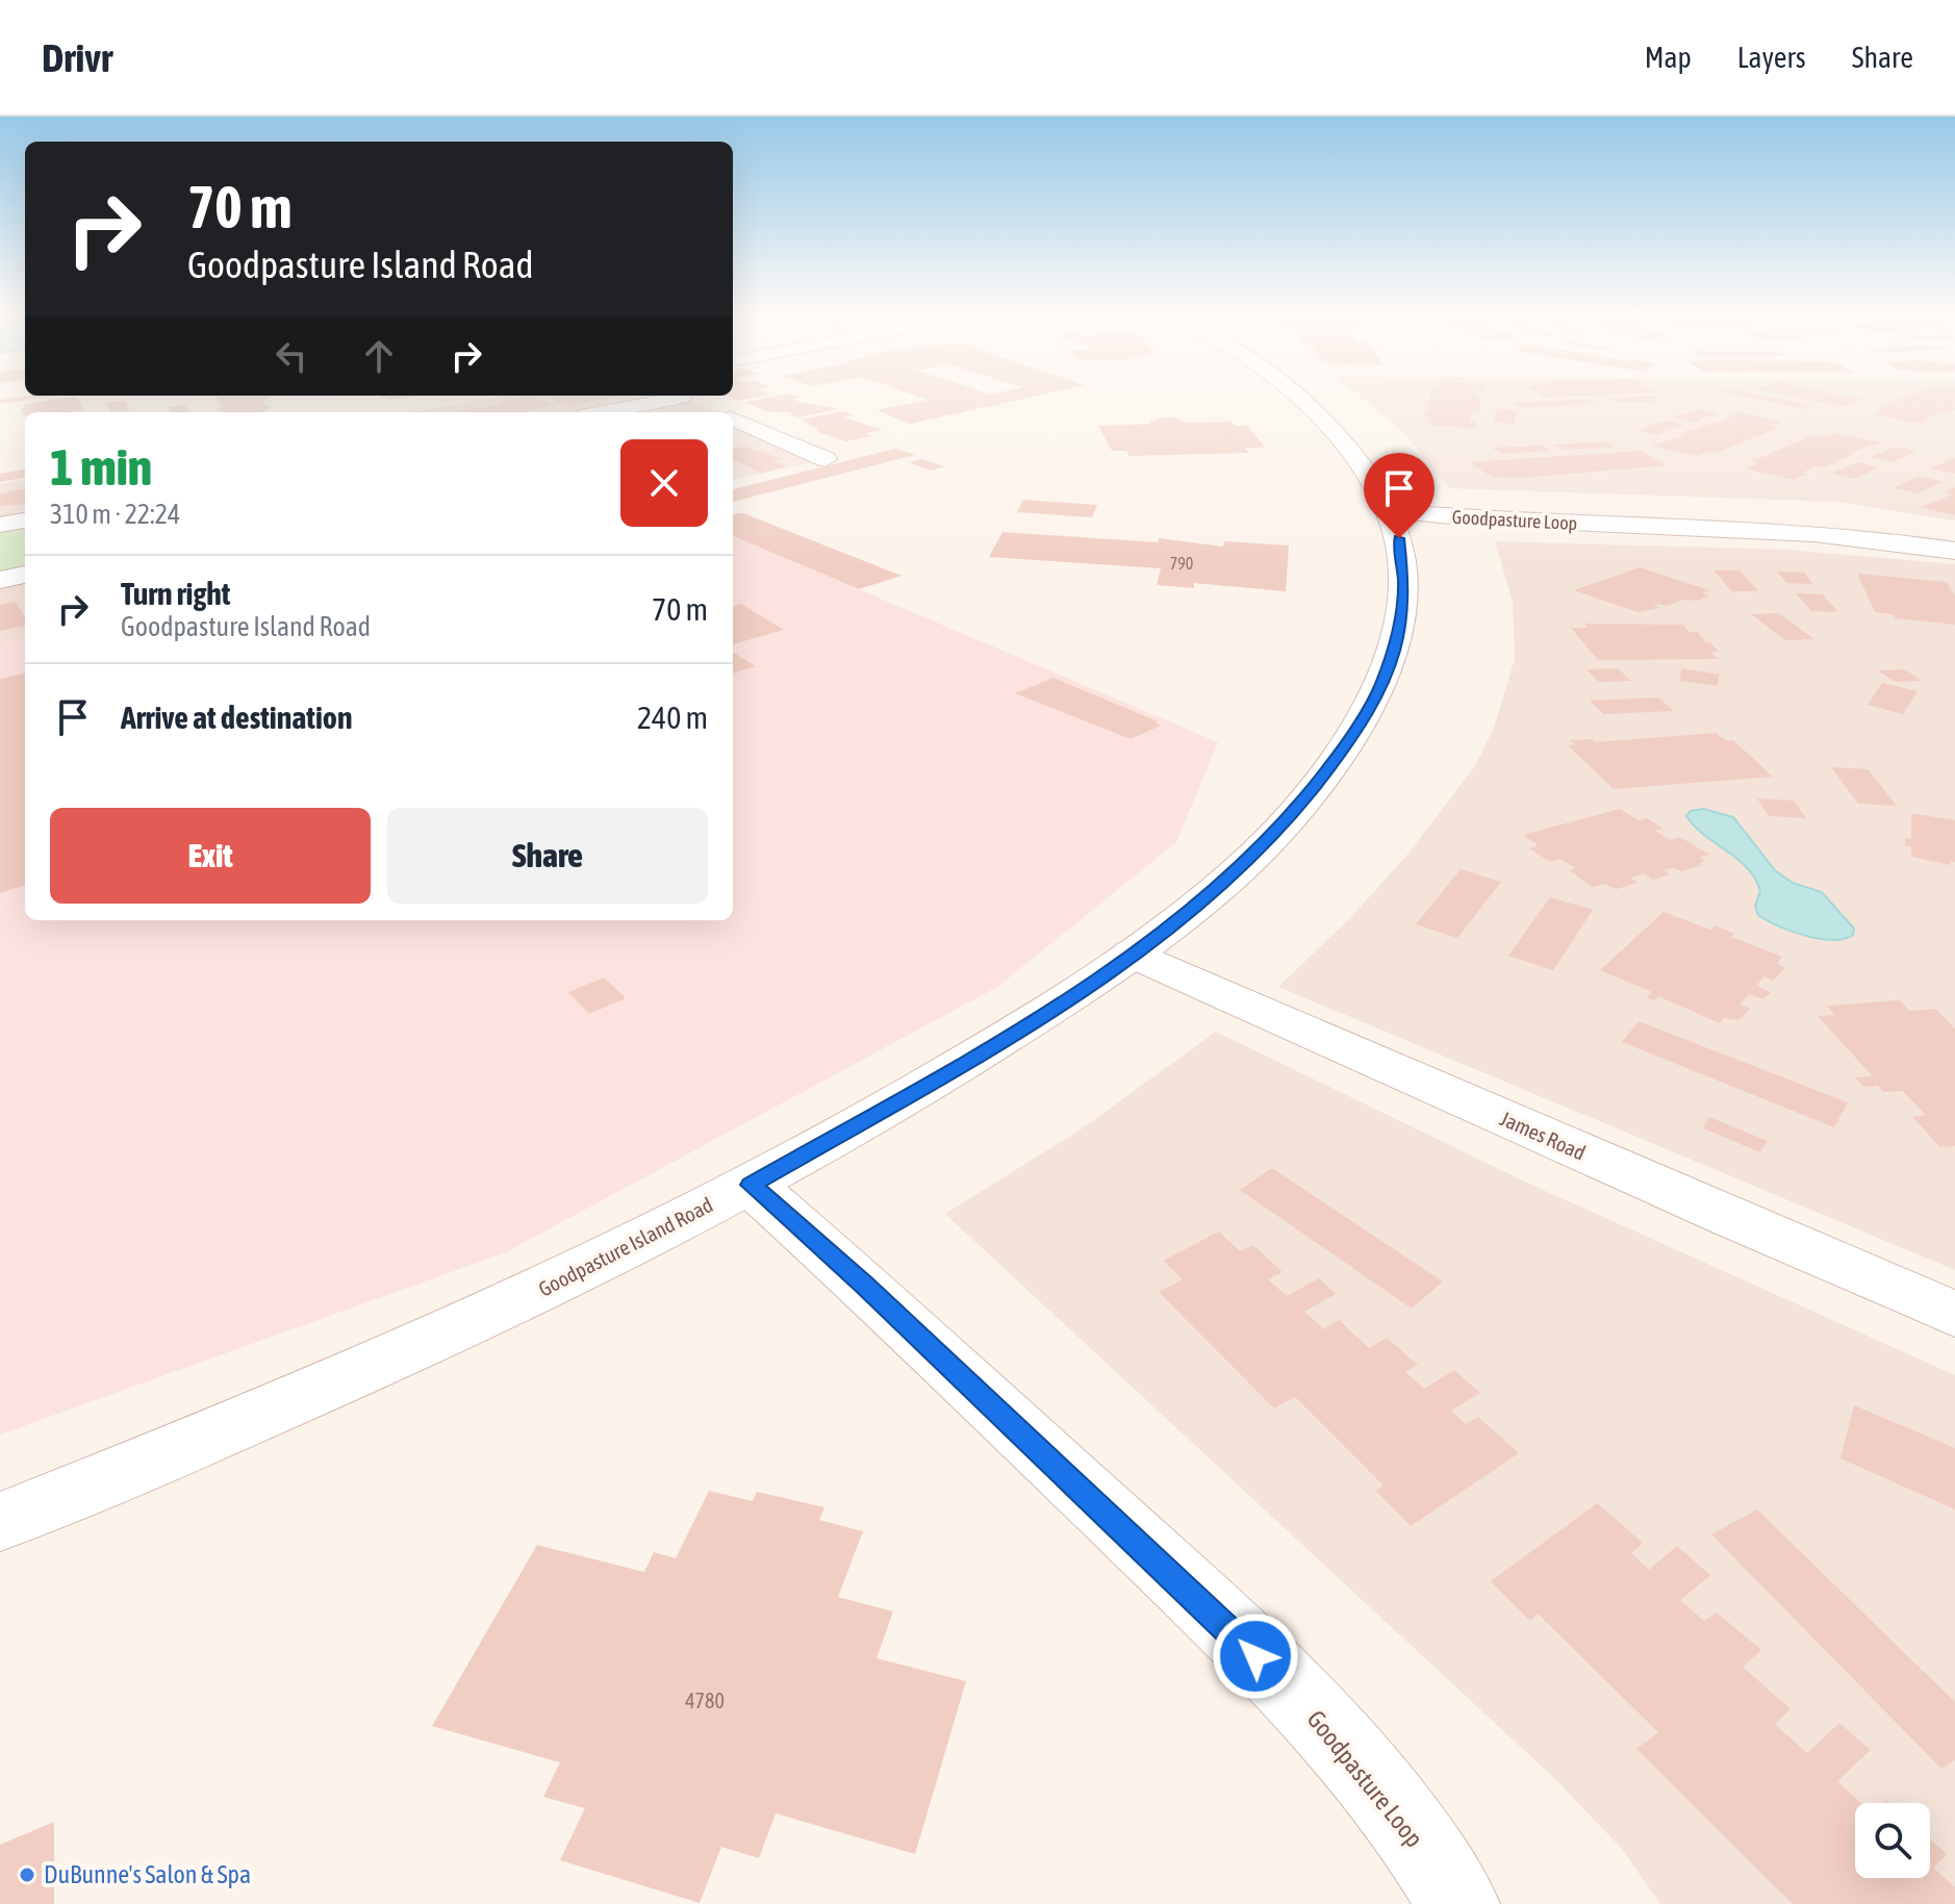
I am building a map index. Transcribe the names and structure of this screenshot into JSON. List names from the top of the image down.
{
  "streets": {
    "street": ["Goodpasture Loop", "James Road", "Goodpasture Island Road"]
  },
  "crossings": [
    ["Goodpasture Loop", "Goodpasture Island Road"],
    ["James Road", "Goodpasture Island Road"]
  ],
  "places": ["DuBunne's Salon & Spa"],
  "house_numbers": ["790", "4780"],
  "page": {
    "header": "Drivr",
    "nav": ["Map", "Layers", "Share"],
    "turn": ["70 m", "Goodpasture Island Road"],
    "heading": ["1 min", "310 m · 22:24"],
    "list": [
      {
        "name": "Turn right",
        "note": "Goodpasture Island Road",
        "value": "70 m"
      },
      {
        "name": "Arrive at destination",
        "value": "240 m"
      }
    ],
    "buttons": ["Exit", "Share"]
  }
}
